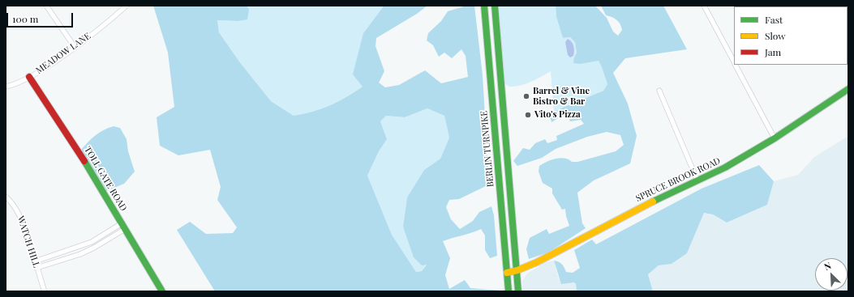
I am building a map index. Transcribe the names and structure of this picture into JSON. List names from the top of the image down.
{
  "streets": {
    "main road": ["BERLIN TURNPIKE", "TOLL GATE ROAD", "SPRUCE BROOK ROAD"],
    "street": ["MEADOW LANE", "WATCH HILL"]
  },
  "crossings": [
    ["MEADOW LANE", "TOLL GATE ROAD"],
    ["BERLIN TURNPIKE", "SPRUCE BROOK ROAD"]
  ],
  "places": ["Barrel & Vine Bistro & Bar", "Vito's Pizza"],
  "legend": ["Fast", "Slow", "Jam"],
  "scale_bar": "100 m",
  "north": "top left"
}
